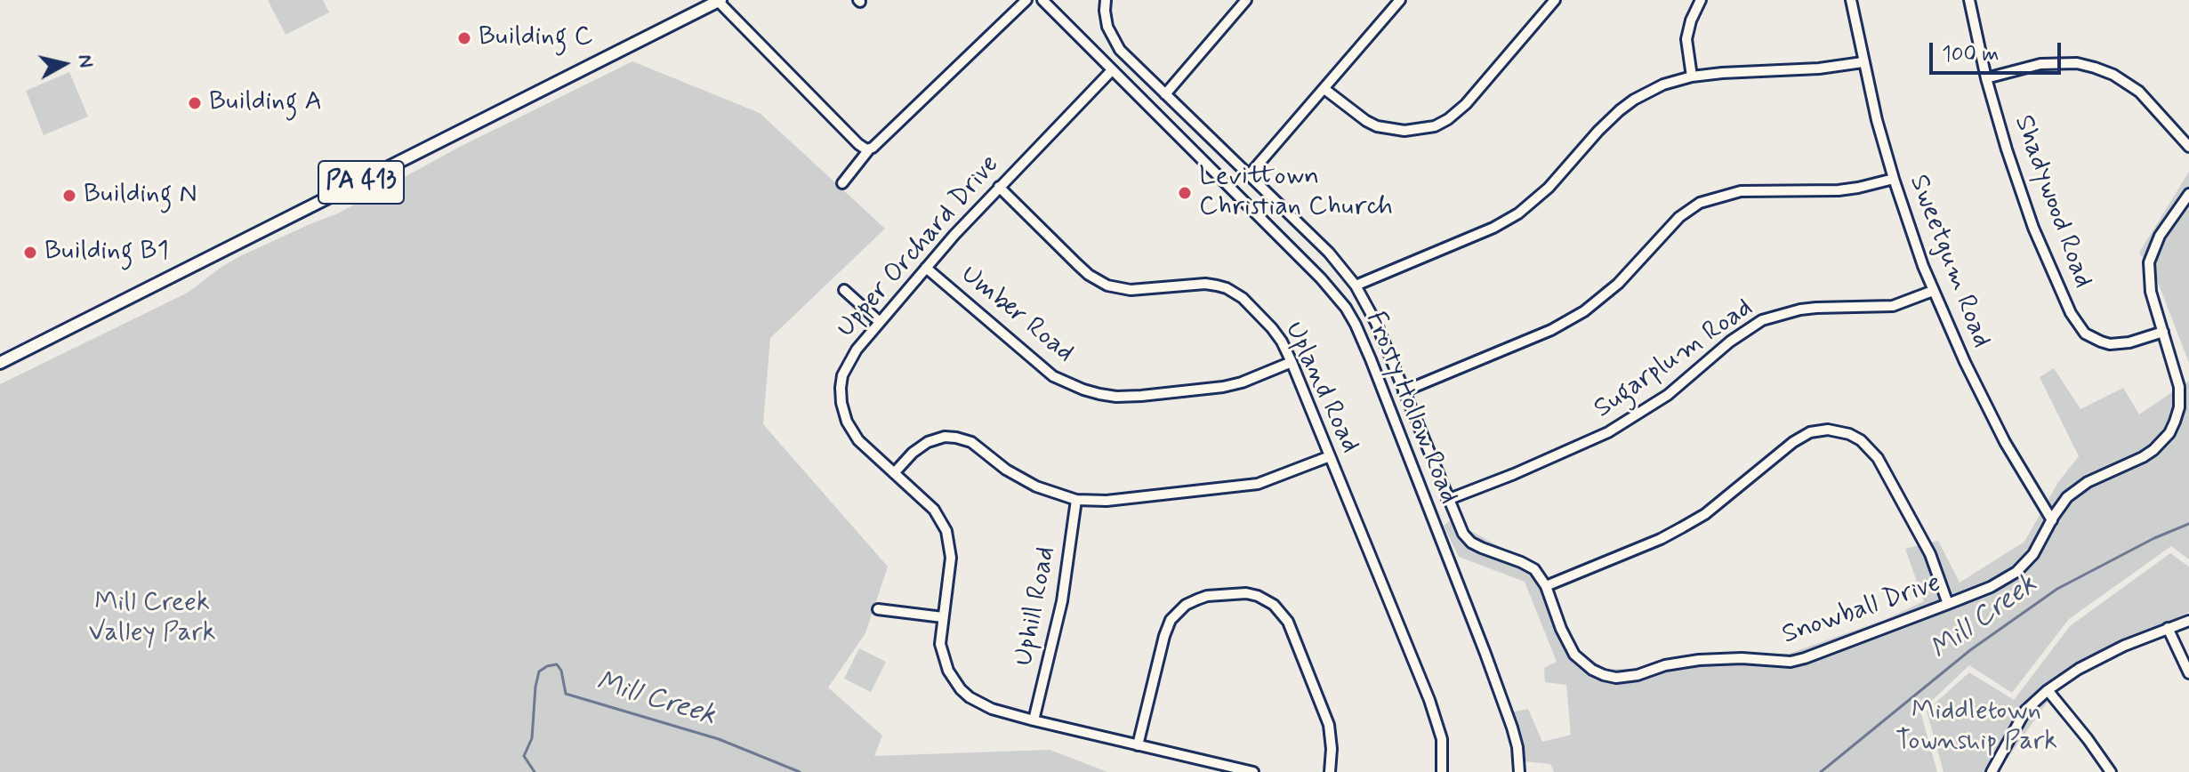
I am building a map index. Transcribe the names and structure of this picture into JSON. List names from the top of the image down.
{
  "streets": {
    "main road": ["PA 413"],
    "street": [
      "Shadywood Road",
      "Upper Orchard Drive",
      "Sweetgum Road",
      "Umber Road",
      "Sugarplum Road",
      "Upland Road",
      "Frosty Hollow Road",
      "Uphill Road",
      "Snowball Drive"
    ]
  },
  "crossings": [
    ["Shadywood Road", "Snowball Drive"],
    ["Upper Orchard Drive", "Umber Road"],
    ["Upper Orchard Drive", "Upland Road"],
    ["Upper Orchard Drive", "Frosty Hollow Road"],
    ["Upper Orchard Drive", "Uphill Road"],
    ["Sweetgum Road", "Sugarplum Road"],
    ["Sweetgum Road", "Snowball Drive"],
    ["Umber Road", "Upland Road"],
    ["Sugarplum Road", "Snowball Drive"]
  ],
  "water": ["Mill Creek"],
  "parks": ["Mill Creek Valley Park", "Middletown Township Park"],
  "places": [
    "Building C",
    "Building A",
    "Levittown Christian Church",
    "Building N",
    "Building B1"
  ],
  "scale_bar": "100 m",
  "north": "right"
}
